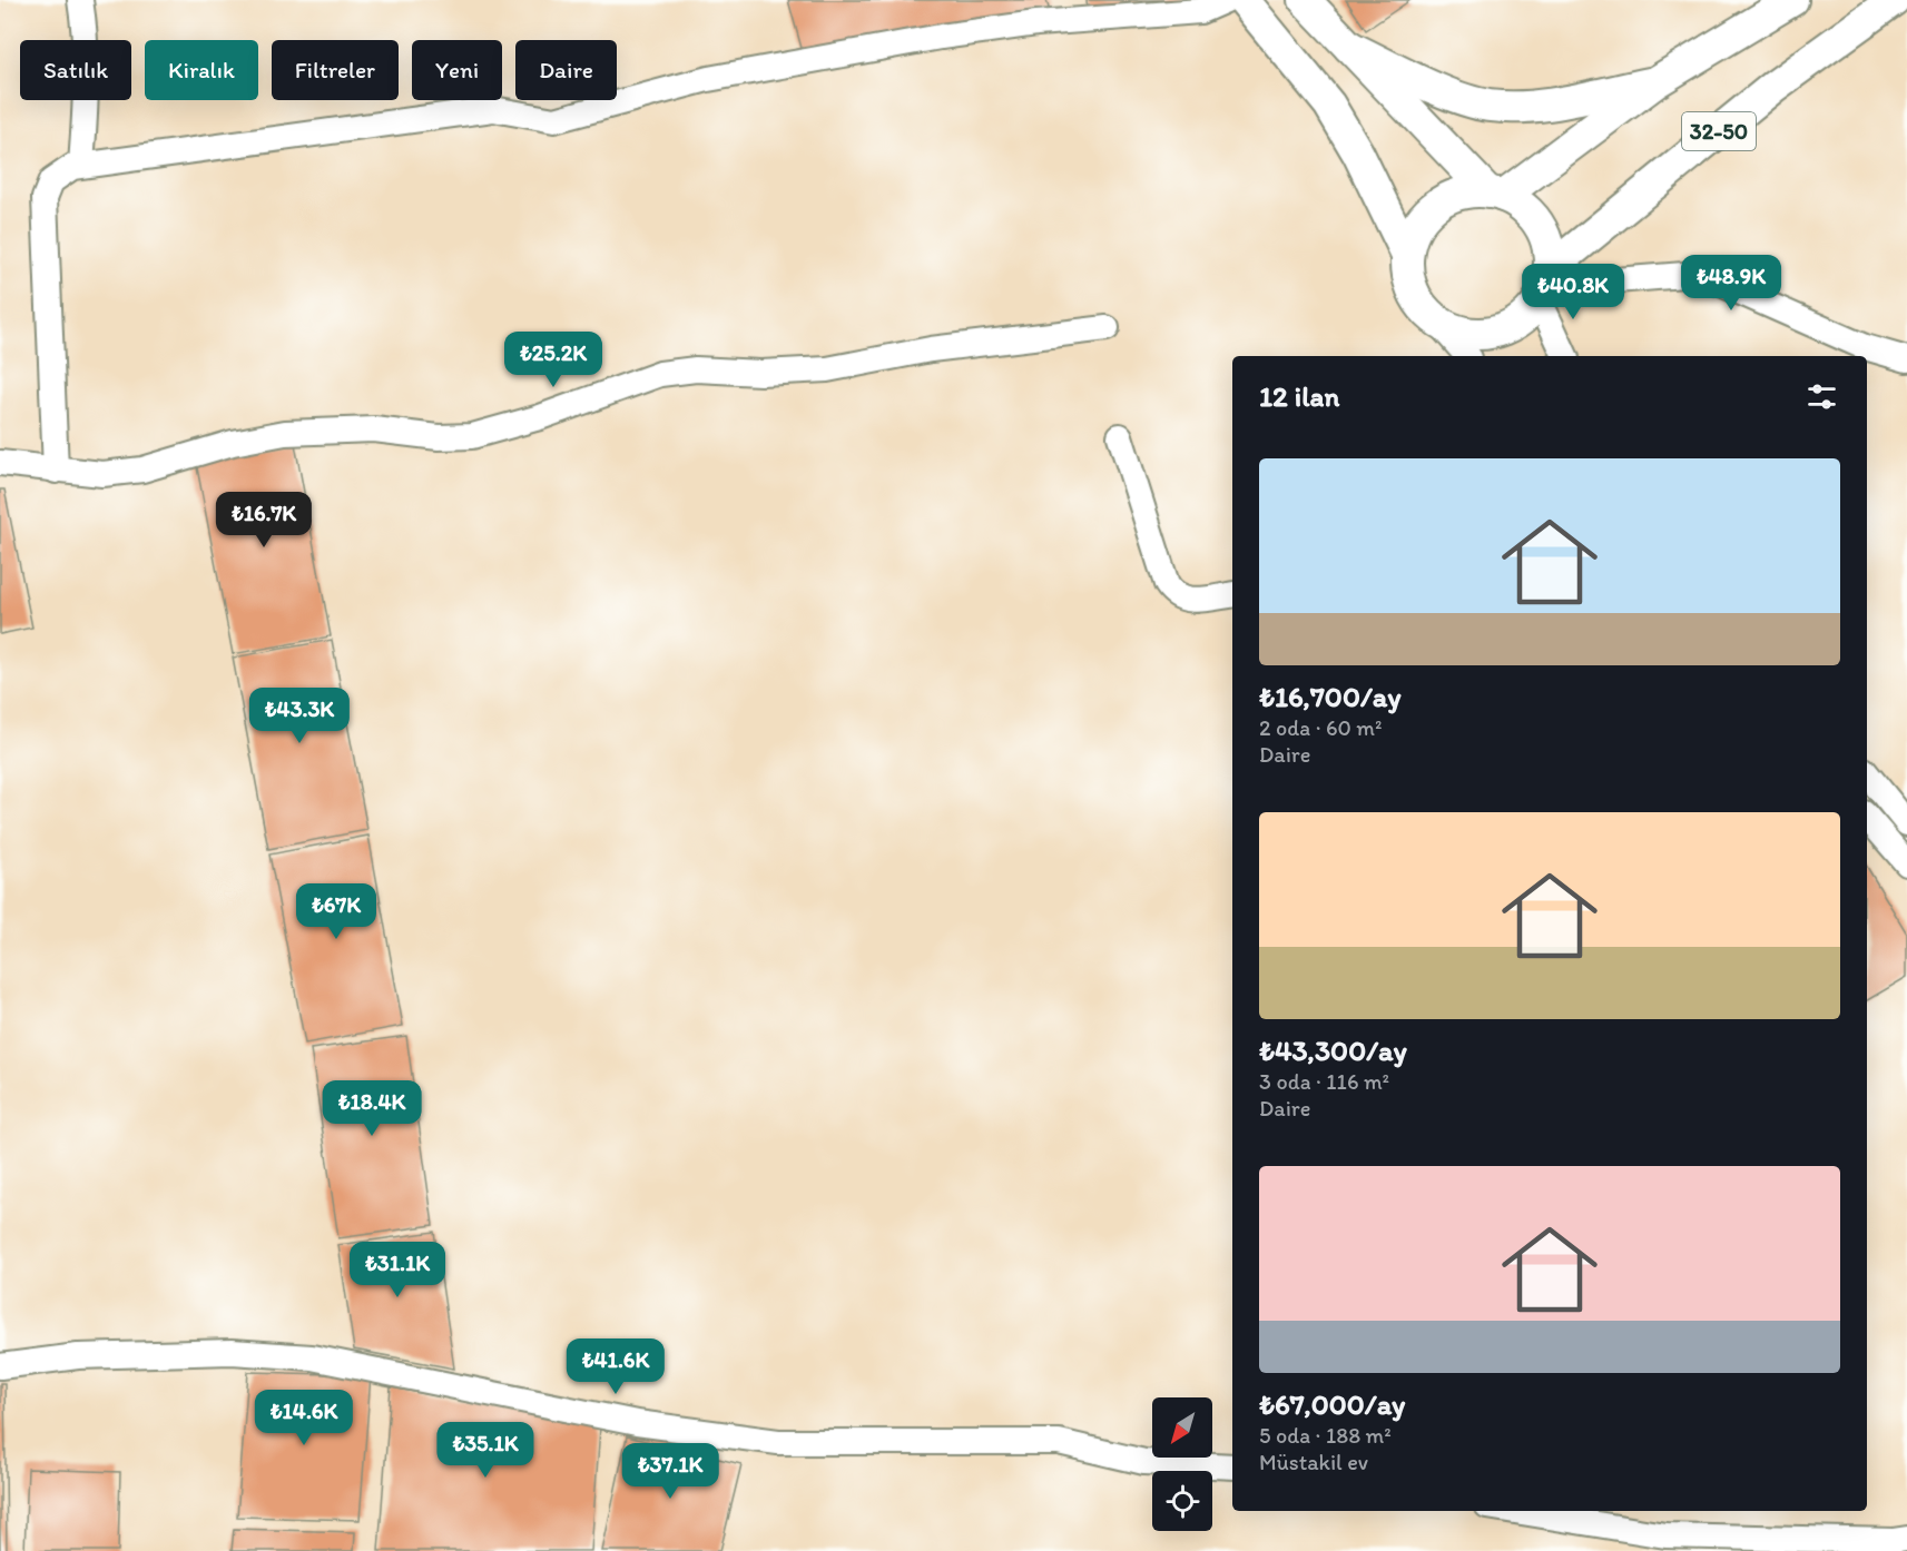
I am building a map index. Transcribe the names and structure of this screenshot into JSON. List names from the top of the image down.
{
  "streets": {
    "main road": ["32-50"]
  },
  "north": "bottom left",
  "page": {
    "chip": [
      "Satılık",
      "Kiralık",
      "Filtreler",
      "Yeni",
      "Daire"
    ],
    "price": [
      "₺48.9K",
      "₺40.8K",
      "₺25.2K",
      "₺16.7K",
      "₺43.3K",
      "₺67K",
      "₺18.4K",
      "₺31.1K",
      "₺41.6K",
      "₺14.6K",
      "₺35.1K",
      "₺37.1K"
    ],
    "heading": "12 ilan",
    "list": [
      {
        "name": "₺16,700/ay",
        "note": "2 oda · 60 m² · Daire"
      },
      {
        "name": "₺43,300/ay",
        "note": "3 oda · 116 m² · Daire"
      },
      {
        "name": "₺67,000/ay",
        "note": "5 oda · 188 m² · Müstakil ev"
      }
    ]
  }
}
